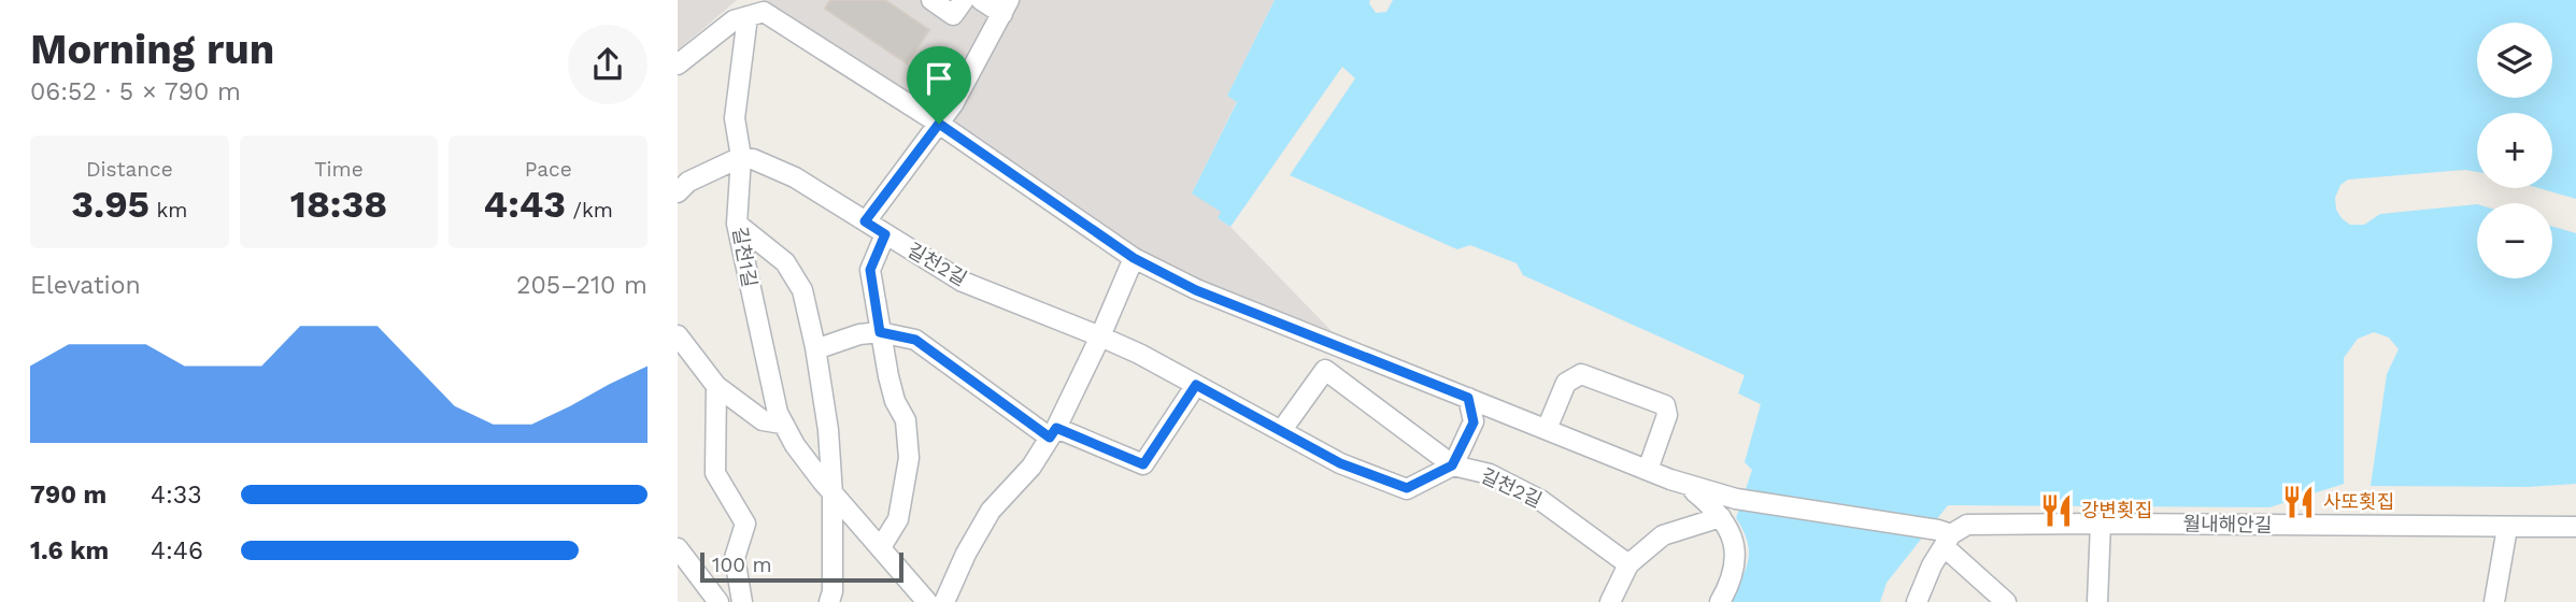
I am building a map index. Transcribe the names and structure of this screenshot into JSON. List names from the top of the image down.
{
  "streets": {
    "street": ["길천1길", "길천2길", "월내해안길"]
  },
  "crossings": [
    ["길천1길", "길천2길"]
  ],
  "places": {
    "restaurant": ["사또횟집", "강변횟집"]
  },
  "scale_bar": "100 m",
  "page": {
    "heading": ["Morning run", "06:52 · 5 × 790 m"],
    "map_buttons": ["+", "−"],
    "stats": [
      ["Distance", "3.95 km"],
      ["Time", "18:38"],
      ["Pace", "4:43 /km"]
    ],
    "chart": ["Elevation", "205–210 m"],
    "list": [
      {
        "name": "790 m",
        "note": "4:33"
      },
      {
        "name": "1.6 km",
        "note": "4:46"
      }
    ],
    "scale": "100 m"
  }
}
